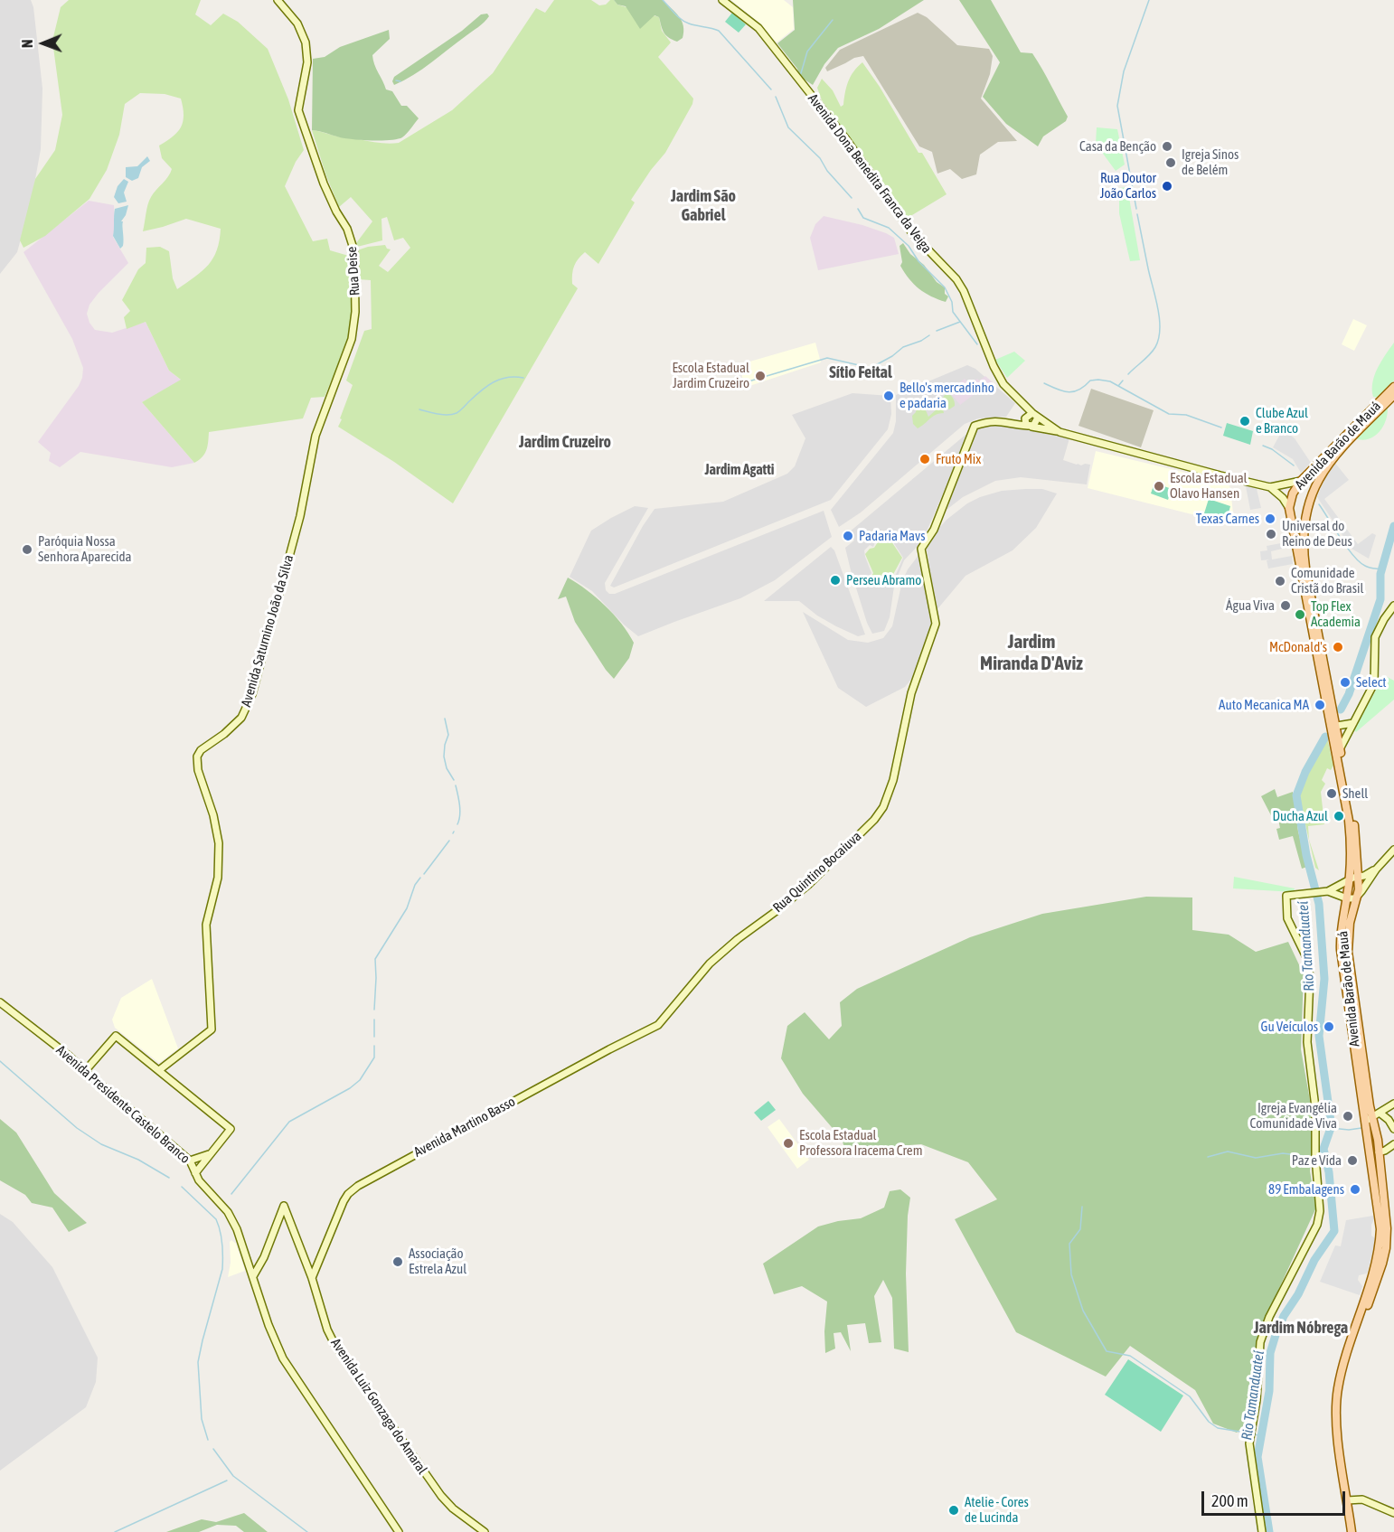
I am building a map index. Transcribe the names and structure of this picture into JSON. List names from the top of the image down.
{
  "streets": {
    "main road": ["Avenida Barão de Mauá"],
    "street": [
      "Avenida Dona Benedita Franca da Veiga",
      "Rua Deise",
      "Avenida Saturnino João da Silva",
      "Rua Quintino Bocaiuva",
      "Avenida Presidente Castelo Branco",
      "Avenida Martino Basso",
      "Avenida Luiz Gonzaga do Amaral"
    ]
  },
  "crossings": [
    ["Rua Deise", "Avenida Saturnino João da Silva"],
    ["Rua Quintino Bocaiuva", "Avenida Martino Basso"],
    ["Avenida Martino Basso", "Avenida Luiz Gonzaga do Amaral"]
  ],
  "districts": [
    "Jardim São Gabriel",
    "Sítio Feital",
    "Jardim Cruzeiro",
    "Jardim Agatti",
    "Jardim Miranda D'Aviz",
    "Jardim Nóbrega"
  ],
  "water": ["Rio Tamanduateí"],
  "places": [
    "Casa da Benção",
    "Igreja Sinos de Belém",
    "Rua Doutor João Carlos",
    "Escola Estadual Jardim Cruzeiro",
    "Bello's mercadinho e padaria",
    "Clube Azul e Branco",
    "Fruto Mix",
    "Escola Estadual Olavo Hansen",
    "Texas Carnes",
    "Universal do Reino de Deus",
    "Padaria Mavs",
    "Paróquia Nossa Senhora Aparecida",
    "Perseu Abramo",
    "Comunidade Cristã do Brasil",
    "Água Viva",
    "Top Flex Academia",
    "McDonald's",
    "Select",
    "Auto Mecanica MA",
    "Shell",
    "Ducha Azul",
    "Gu Veículos",
    "Igreja Evangélia Comunidade Viva",
    "Escola Estadual Professora Iracema Crem",
    "Paz e Vida",
    "89 Embalagens",
    "Associação Estrela Azul",
    "Atelie - Cores de Lucinda"
  ],
  "scale_bar": "200 m",
  "north": "left"
}
